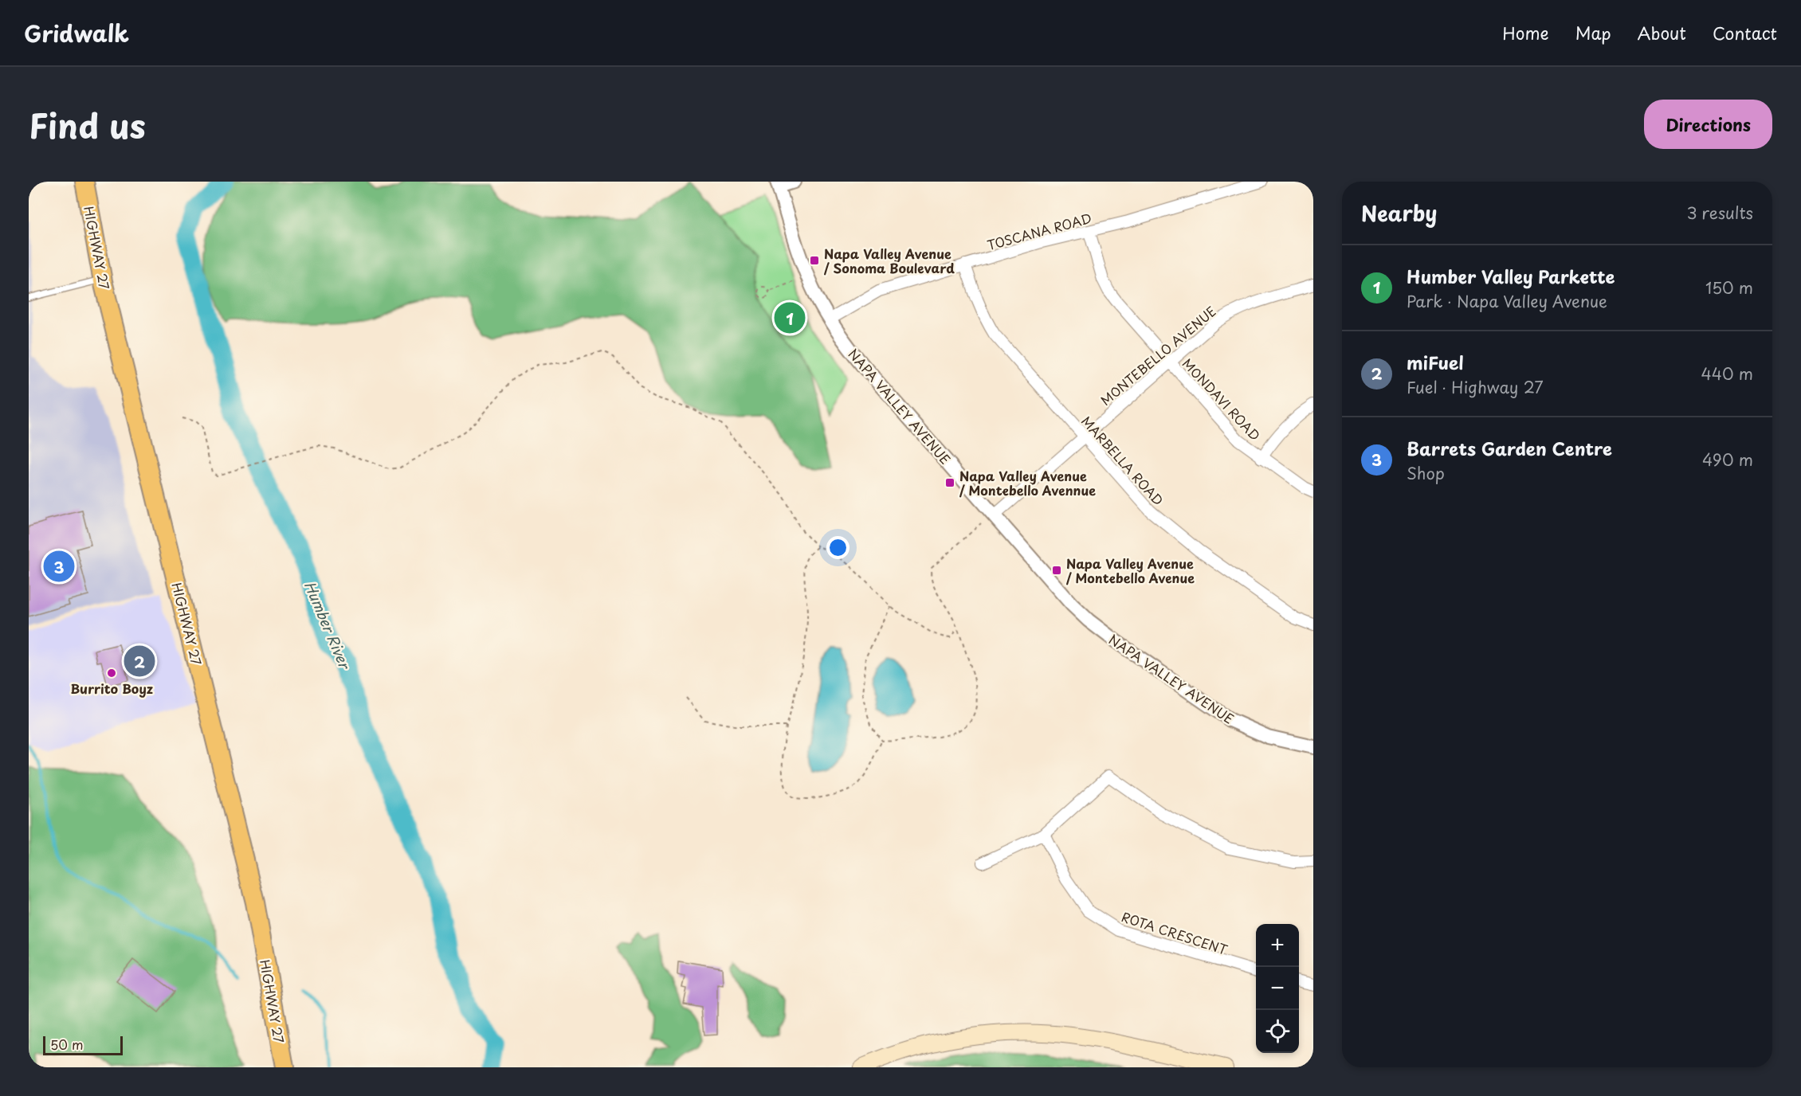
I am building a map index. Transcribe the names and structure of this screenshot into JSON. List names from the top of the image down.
{
  "streets": {
    "main road": ["HIGHWAY 27"],
    "street": [
      "TOSCANA ROAD",
      "MONTEBELLO AVENUE",
      "MONDAVI ROAD",
      "NAPA VALLEY AVENUE",
      "MARBELLA ROAD",
      "ROTA CRESCENT"
    ]
  },
  "crossings": [
    ["TOSCANA ROAD", "MONDAVI ROAD"],
    ["TOSCANA ROAD", "NAPA VALLEY AVENUE"],
    ["TOSCANA ROAD", "MARBELLA ROAD"],
    ["MONTEBELLO AVENUE", "MONDAVI ROAD"],
    ["MONTEBELLO AVENUE", "NAPA VALLEY AVENUE"],
    ["MONTEBELLO AVENUE", "MARBELLA ROAD"]
  ],
  "water": ["Humber River"],
  "places": {
    "transit": ["Napa Valley Avenue / Sonoma Boulevard", "Napa Valley Avenue / Montebello Avennue", "Napa Valley Avenue / Montebello Avenue"],
    "other": ["Burrito Boyz"]
  },
  "scale_bar": "50 m",
  "page": {
    "header": "Gridwalk",
    "nav": [
      "Home",
      "Map",
      "About",
      "Contact"
    ],
    "title": "Find us",
    "buttons": "Directions",
    "heading": ["Nearby", "3 results"],
    "list": [
      {
        "mark": "1",
        "name": "Humber Valley Parkette",
        "note": "Park · Napa Valley Avenue",
        "value": "150 m"
      },
      {
        "mark": "2",
        "name": "miFuel",
        "note": "Fuel · Highway 27",
        "value": "440 m"
      },
      {
        "mark": "3",
        "name": "Barrets Garden Centre",
        "note": "Shop",
        "value": "490 m"
      }
    ],
    "pins": ["1", "3", "2"],
    "map_buttons": ["+", "−"],
    "scale": "50 m"
  }
}
